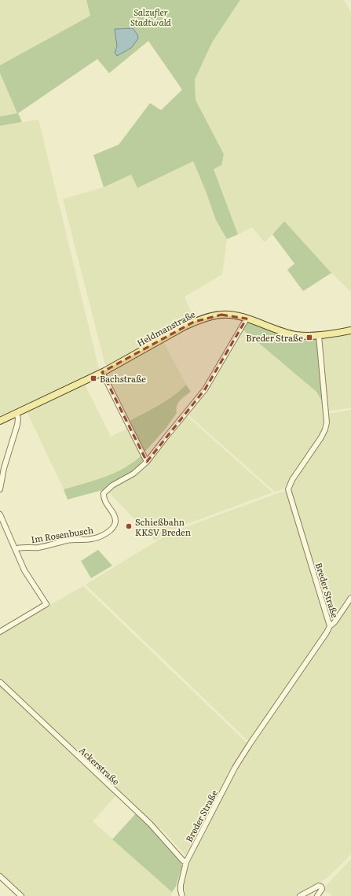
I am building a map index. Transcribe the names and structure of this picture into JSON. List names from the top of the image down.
{
  "streets": {
    "main road": ["Heldmanstraße"],
    "street": ["Im Rosenbusch", "Breder Straße", "Ackerstraße"]
  },
  "crossings": [
    ["Heldmanstraße", "Breder Straße"],
    ["Breder Straße", "Ackerstraße"]
  ],
  "parks": ["Salzufler Stadtwald"],
  "places": {
    "transit": ["Breder Straße", "Bachstraße"],
    "other": ["Schießbahn KKSV Breden"]
  }
}
